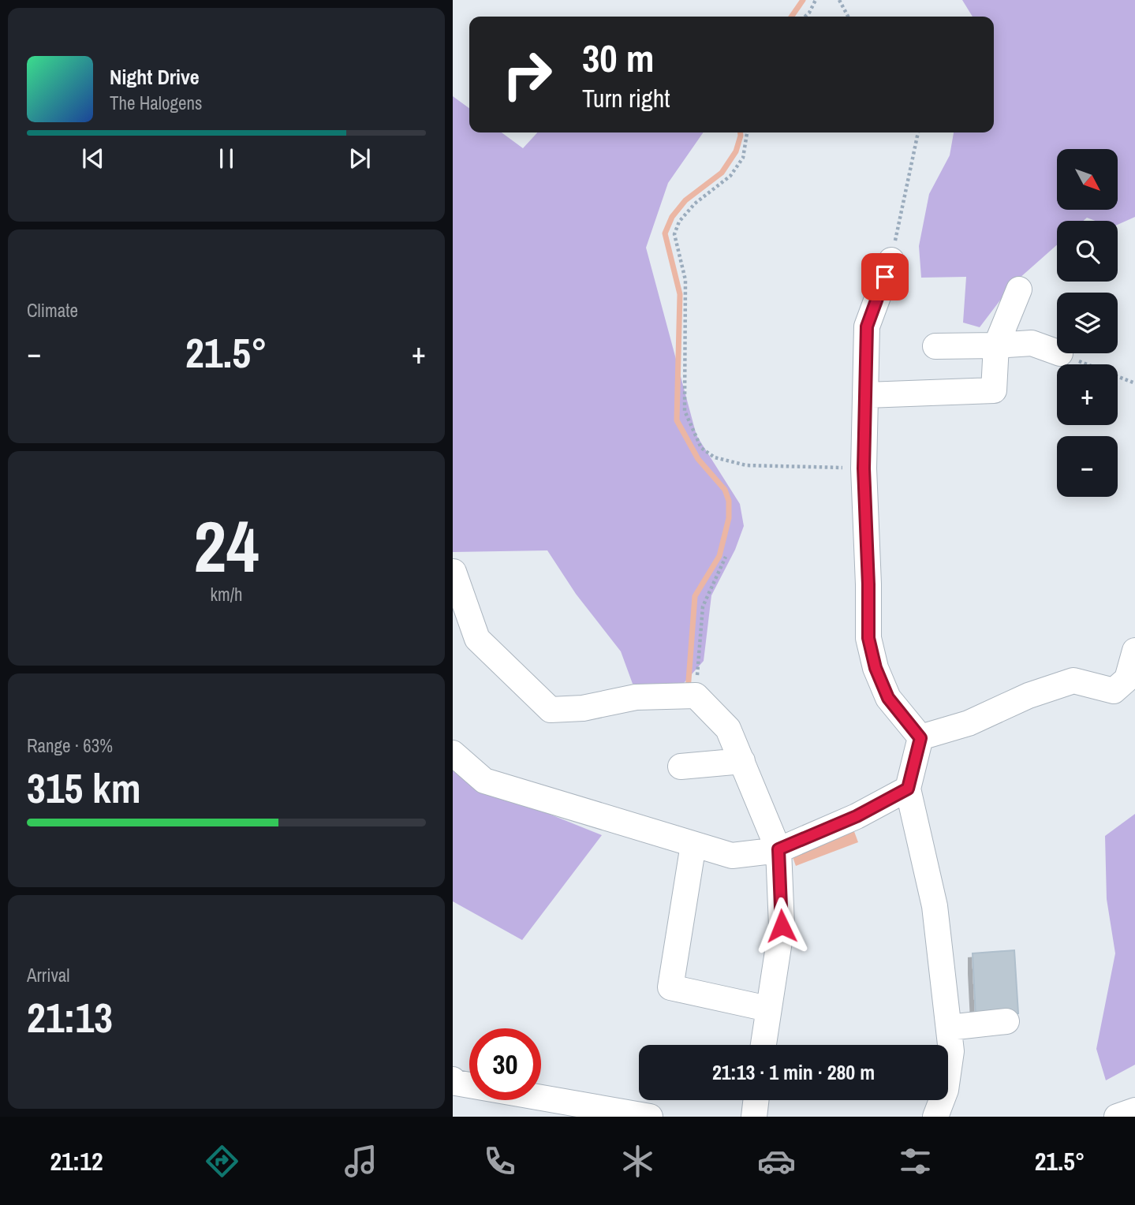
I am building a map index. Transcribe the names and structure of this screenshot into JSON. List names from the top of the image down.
{
  "north": "bottom right",
  "page": {
    "turn": ["30 m", "Turn right"],
    "song": ["Night Drive", "The Halogens"],
    "map_buttons": ["+", "−"],
    "tile": [
      "Climate",
      ["24", "km/h"],
      ["Range · 63%", "315 km"],
      ["Arrival", "21:13"]
    ],
    "heat": ["−", "21.5°", "+"],
    "limit": "30",
    "trip": "21:13 · 1 min · 280 m",
    "tabs": ["21:12", "21.5°"]
  }
}
